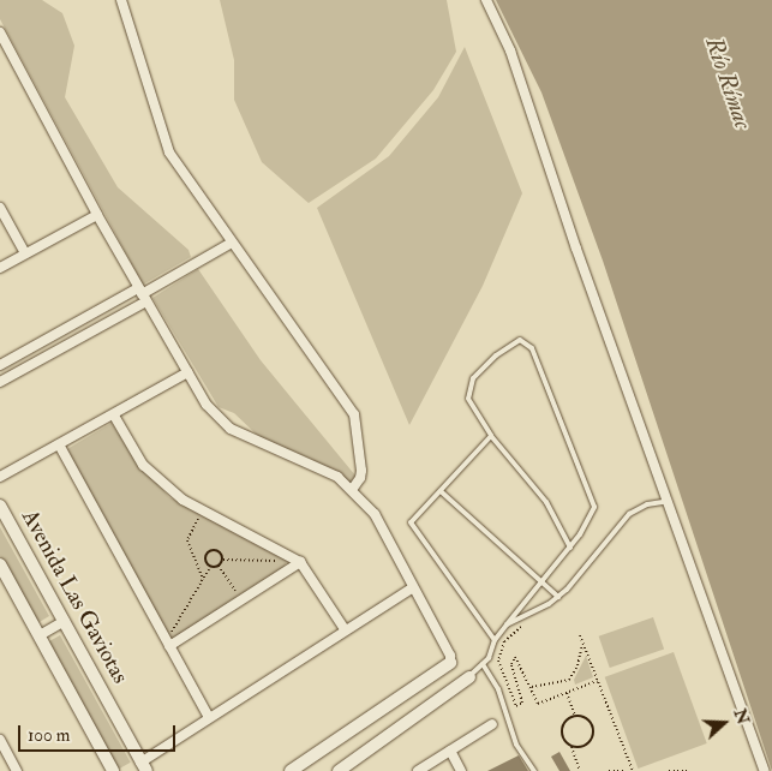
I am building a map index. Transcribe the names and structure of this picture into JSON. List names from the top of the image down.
{
  "streets": {
    "street": ["Avenida Las Gaviotas"]
  },
  "water": ["Río Rímac"],
  "scale_bar": "100 m",
  "north": "right"
}
